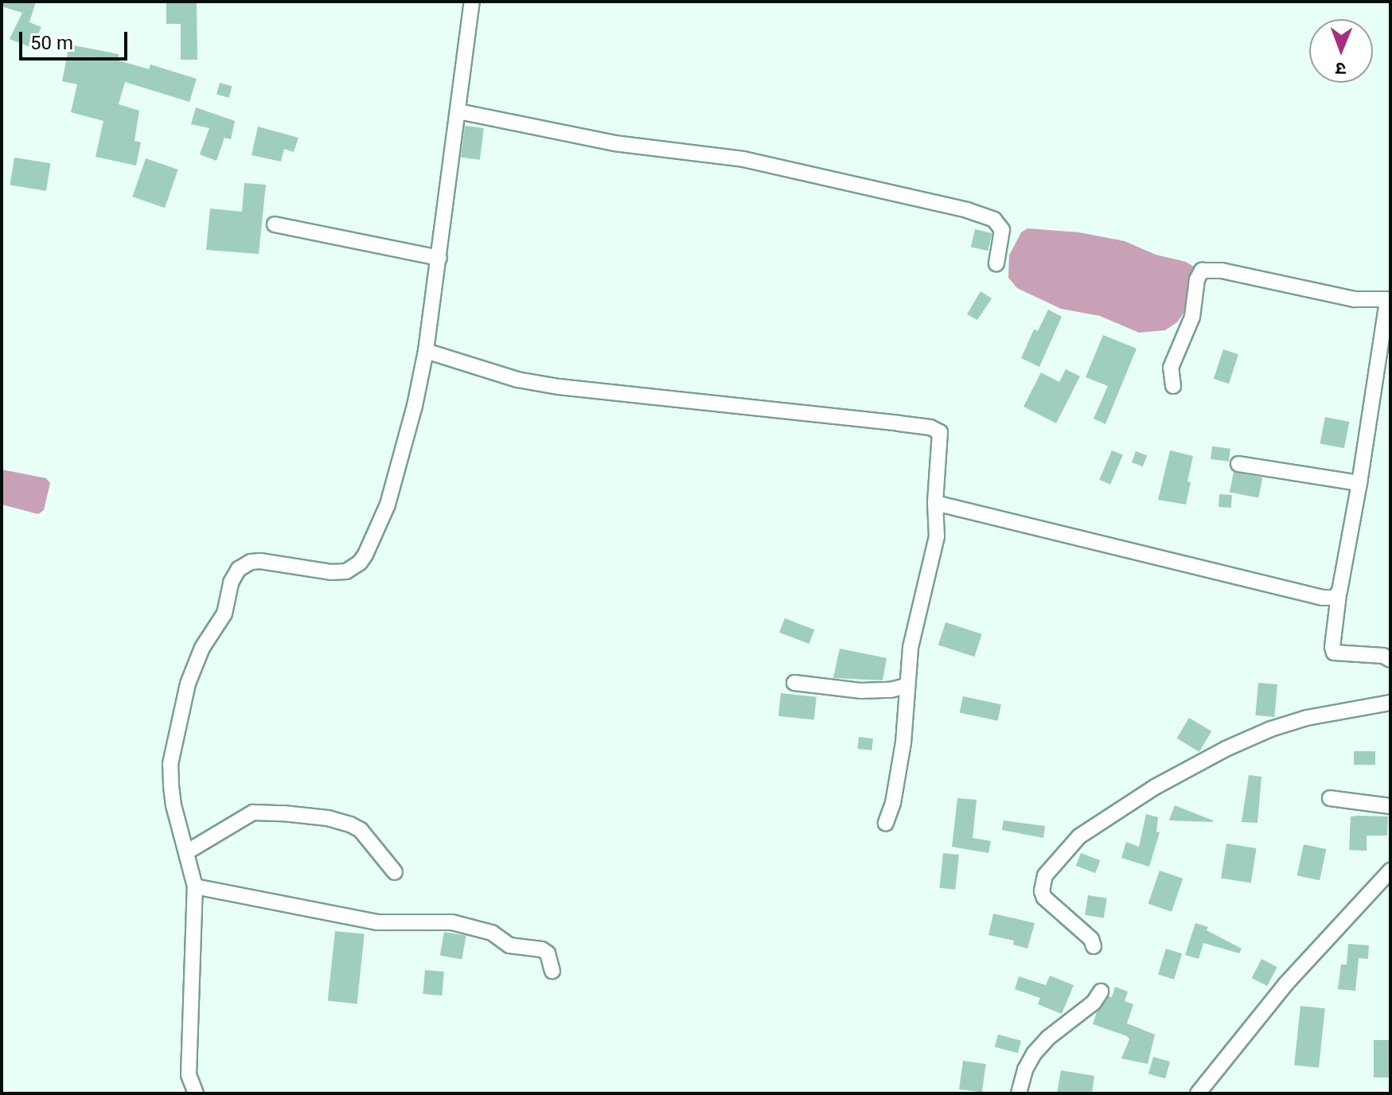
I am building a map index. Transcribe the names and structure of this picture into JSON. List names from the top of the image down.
{
  "scale_bar": "50 m",
  "north": "bottom"
}
